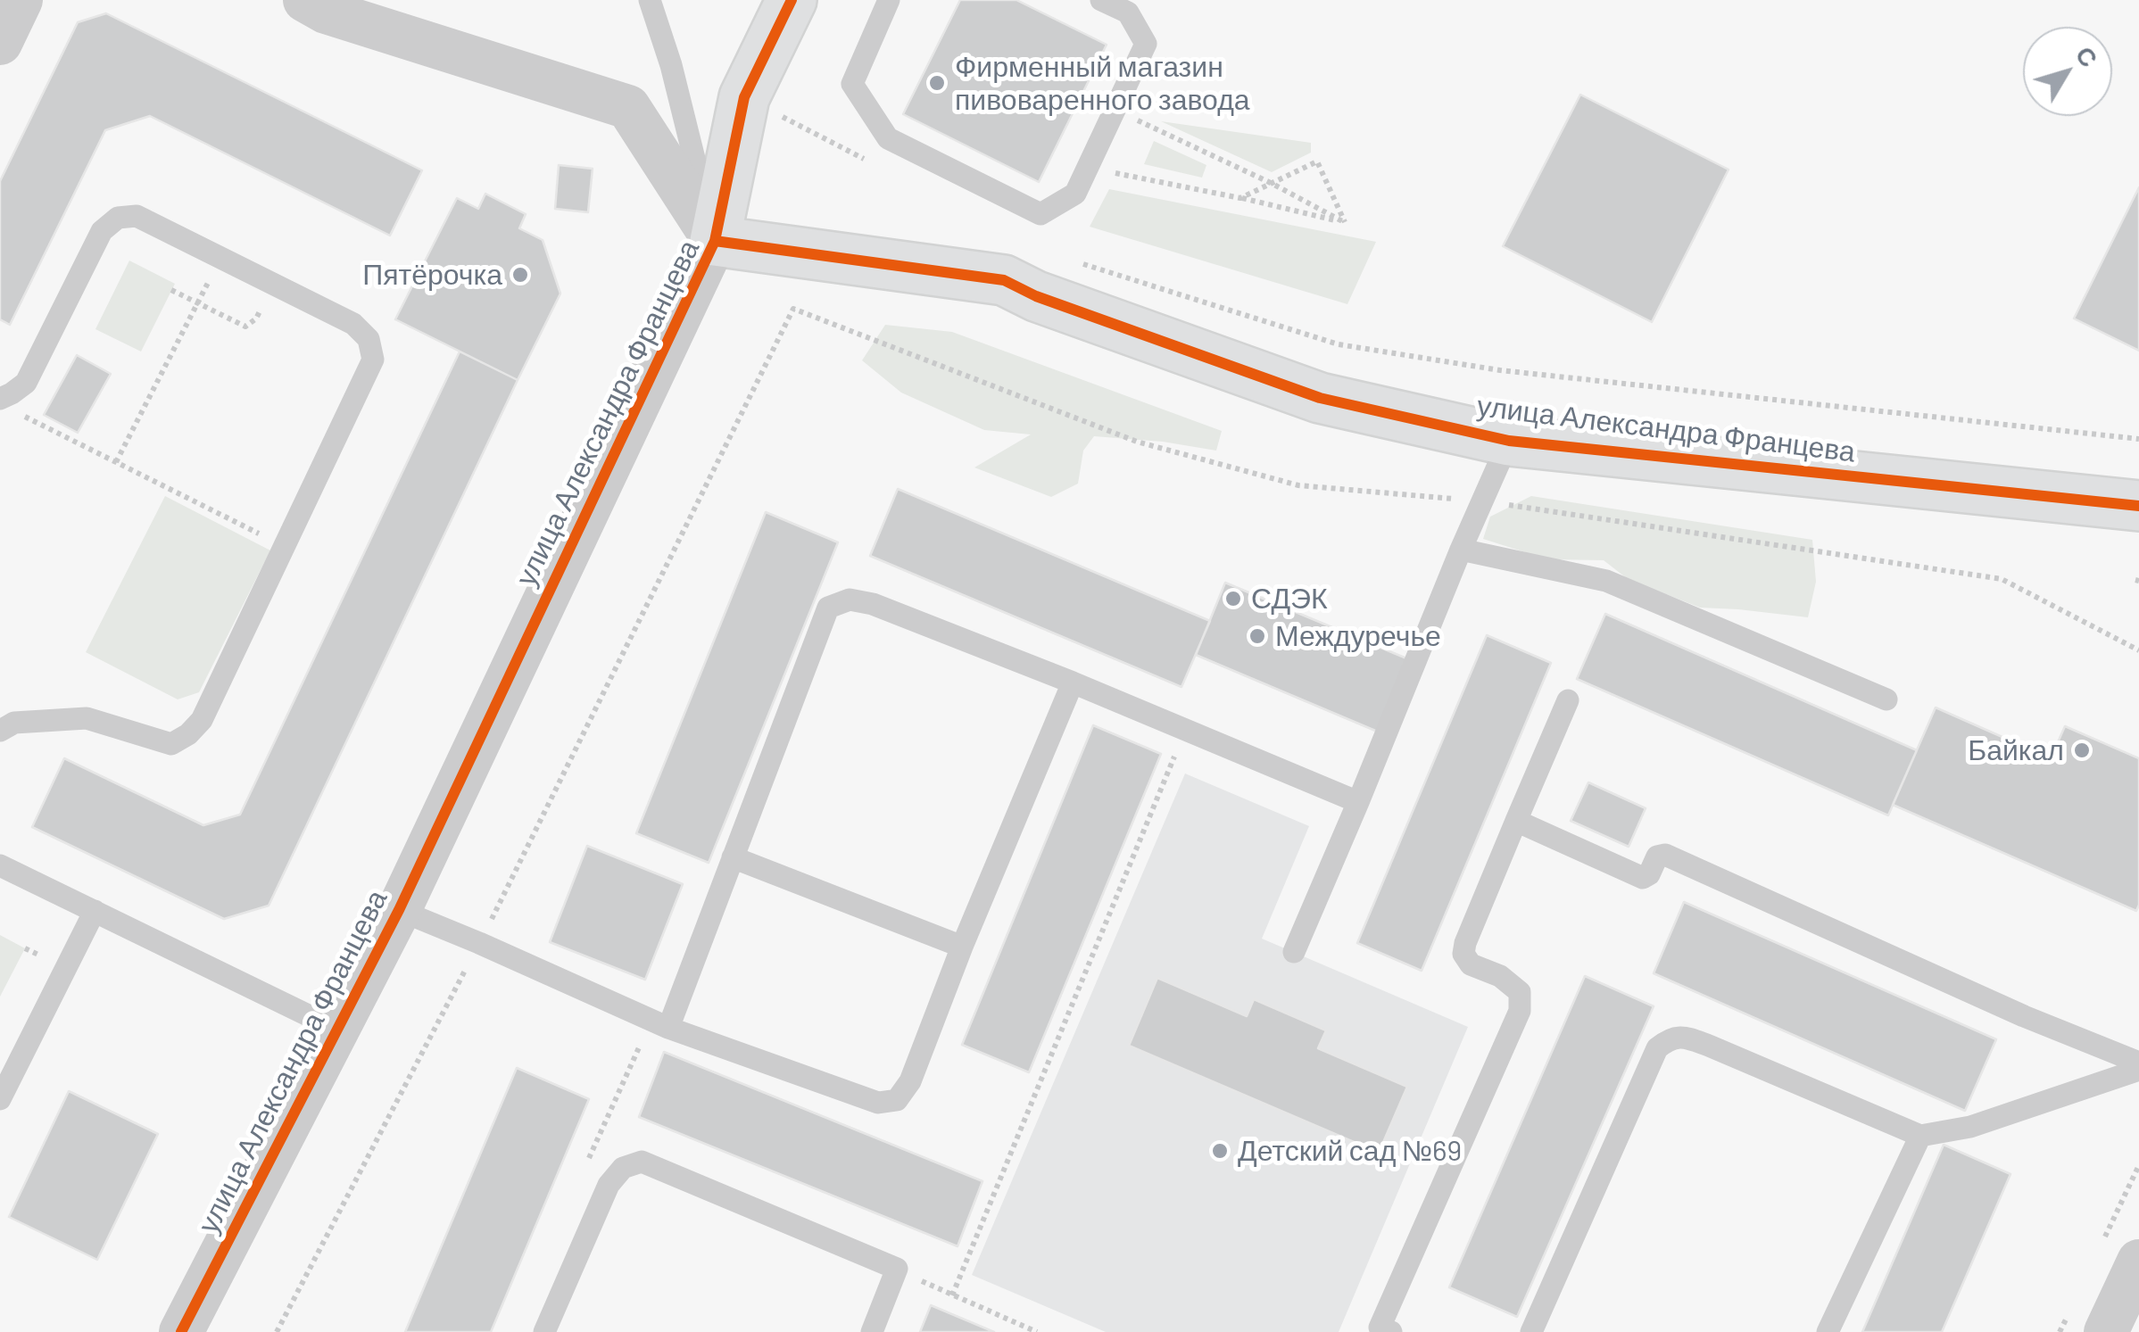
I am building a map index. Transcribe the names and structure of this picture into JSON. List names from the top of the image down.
{
  "streets": {
    "street": ["улица Александра Францева"]
  },
  "places": [
    "Фирменный магазин пивоваренного завода",
    "Пятёрочка",
    "СДЭК",
    "Междуречье",
    "Байкал",
    "Детский сад №69"
  ],
  "north": "top right"
}
